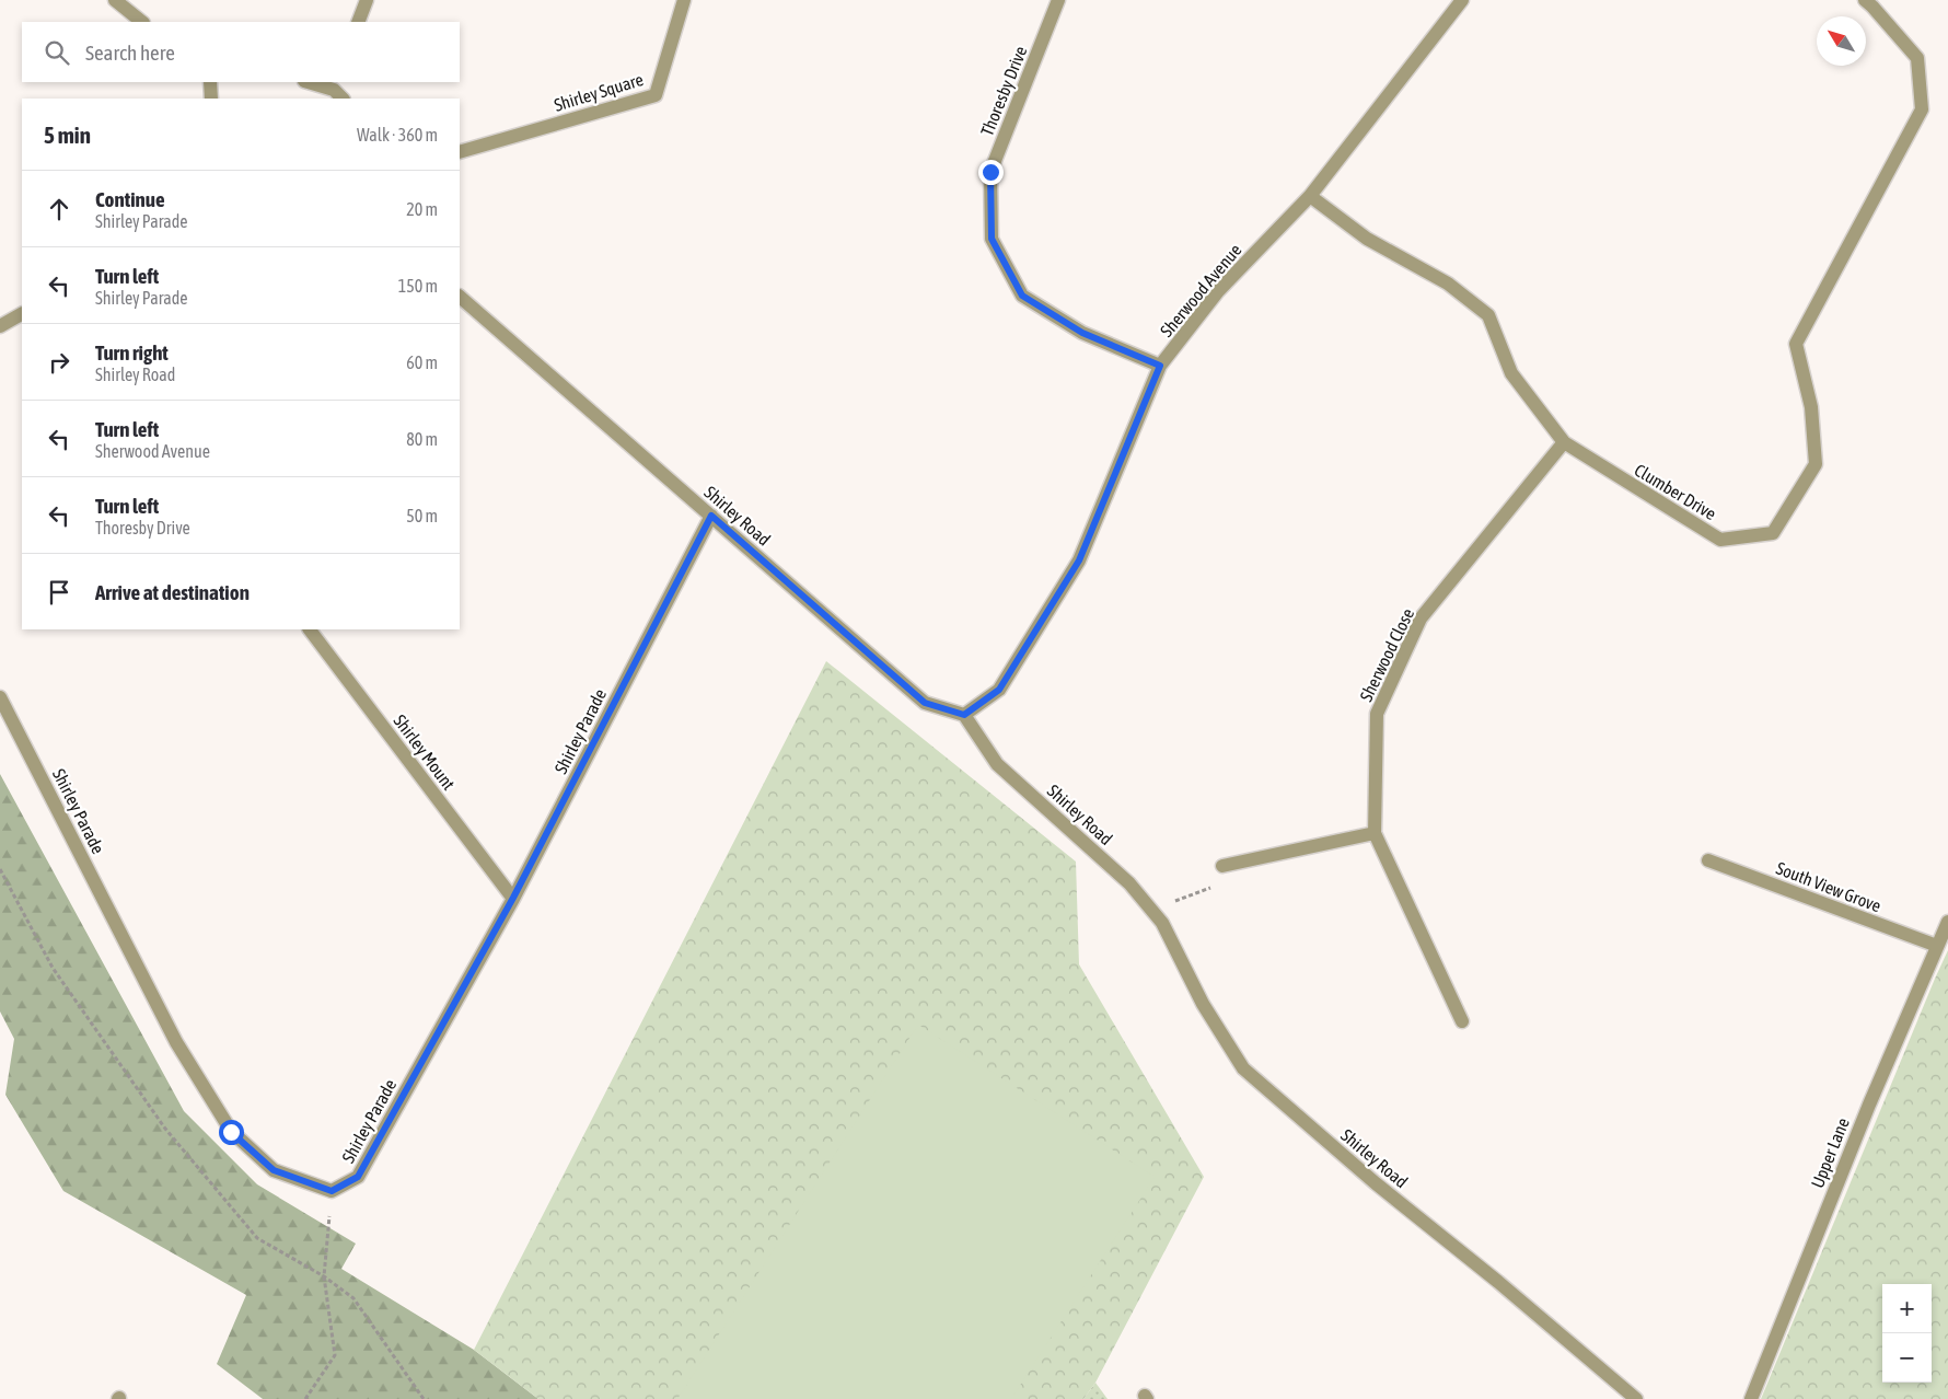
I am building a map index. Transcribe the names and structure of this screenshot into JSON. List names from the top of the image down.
{
  "streets": {
    "street": [
      "Thoresby Drive",
      "Shirley Square",
      "Sherwood Avenue",
      "Clumber Drive",
      "Shirley Road",
      "Sherwood Close",
      "Shirley Parade",
      "Shirley Mount",
      "South View Grove",
      "Upper Lane"
    ]
  },
  "crossings": [
    ["Thoresby Drive", "Sherwood Avenue"],
    ["Sherwood Avenue", "Clumber Drive"],
    ["Sherwood Avenue", "Shirley Road"],
    ["Clumber Drive", "Sherwood Close"],
    ["Shirley Road", "Shirley Parade"],
    ["Shirley Parade", "Shirley Mount"],
    ["South View Grove", "Upper Lane"]
  ],
  "north": "top left",
  "page": {
    "search": "Search here",
    "heading": ["5 min", "Walk · 360 m"],
    "list": [
      ["Continue", "Shirley Parade", "20 m"],
      ["Turn left", "Shirley Parade", "150 m"],
      ["Turn right", "Shirley Road", "60 m"],
      ["Turn left", "Sherwood Avenue", "80 m"],
      ["Turn left", "Thoresby Drive", "50 m"],
      "Arrive at destination"
    ],
    "map_buttons": ["+", "−"]
  }
}
